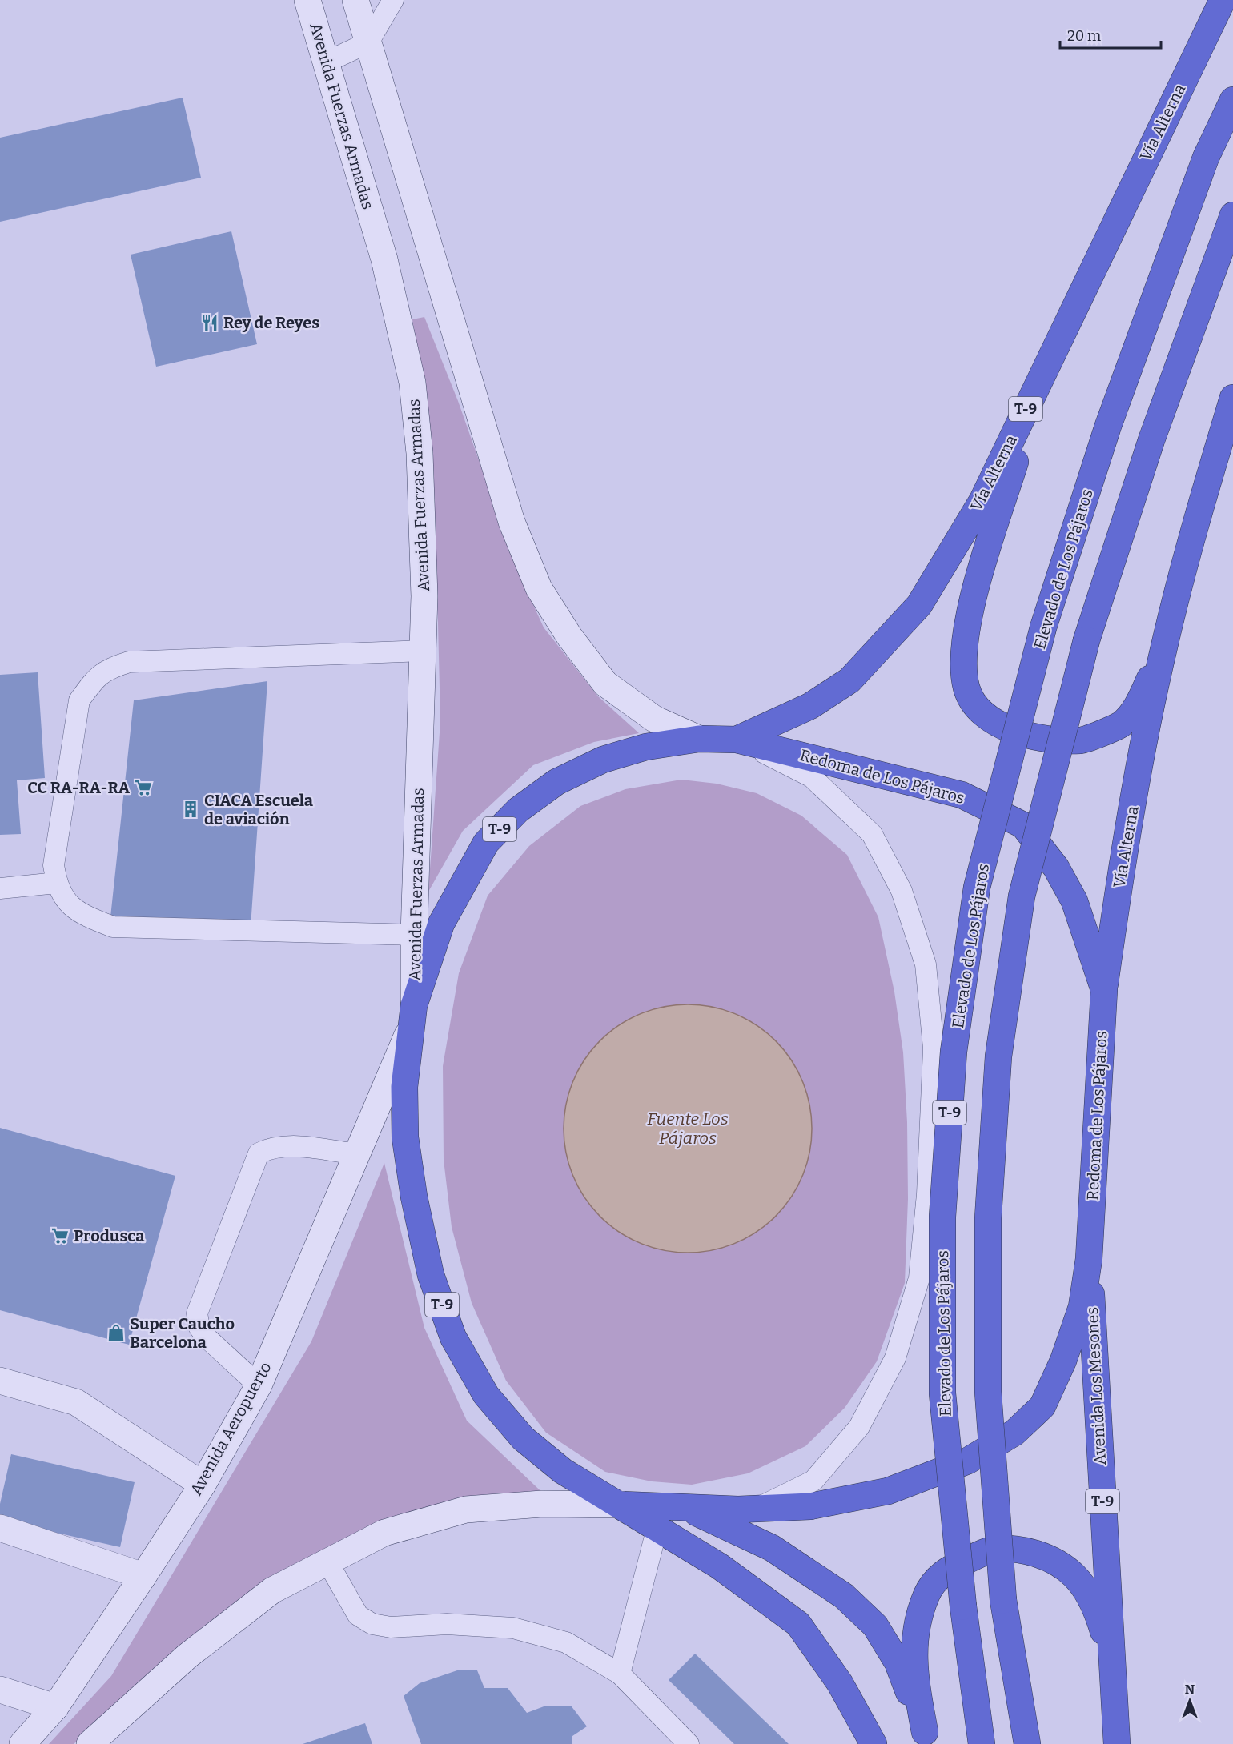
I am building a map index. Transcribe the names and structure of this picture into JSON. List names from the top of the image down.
{
  "streets": {
    "highway": [
      "Vía Alterna",
      "T-9",
      "Elevado de Los Pájaros",
      "Redoma de Los Pájaros",
      "Avenida Los Mesones"
    ],
    "street": ["Avenida Fuerzas Armadas", "Avenida Aeropuerto"]
  },
  "crossings": [
    ["Avenida Fuerzas Armadas", "Redoma de Los Pájaros"],
    ["Vía Alterna", "T-9"],
    ["Vía Alterna", "Redoma de Los Pájaros"],
    ["T-9", "Redoma de Los Pájaros"],
    ["T-9", "Avenida Los Mesones"],
    ["Redoma de Los Pájaros", "Avenida Los Mesones"],
    ["Redoma de Los Pájaros", "Avenida Aeropuerto"]
  ],
  "water": ["Fuente Los Pájaros"],
  "places": {
    "restaurant": ["Rey de Reyes"],
    "supermarket": ["CC RA-RA-RA", "Produsca"],
    "building": ["CIACA Escuela de aviación"],
    "shop": ["Super Caucho Barcelona"]
  },
  "scale_bar": "20 m",
  "north": "top"
}
